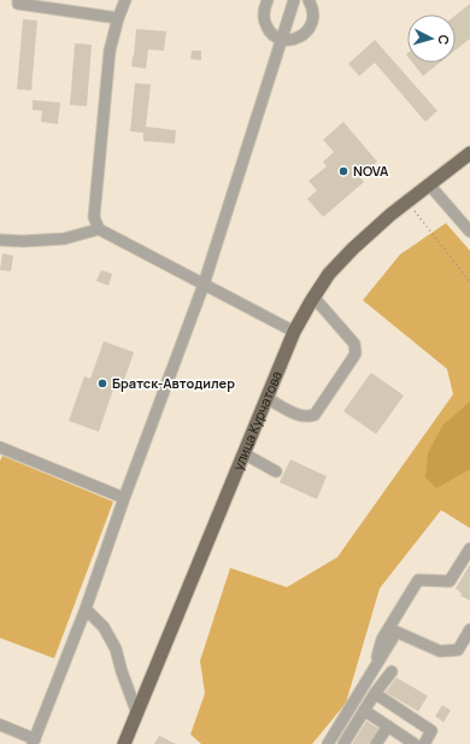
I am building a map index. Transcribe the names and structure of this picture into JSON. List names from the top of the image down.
{
  "streets": {
    "main road": ["улица Курчатова"]
  },
  "places": ["NOVA", "Братск-Автодилер"],
  "north": "right"
}
